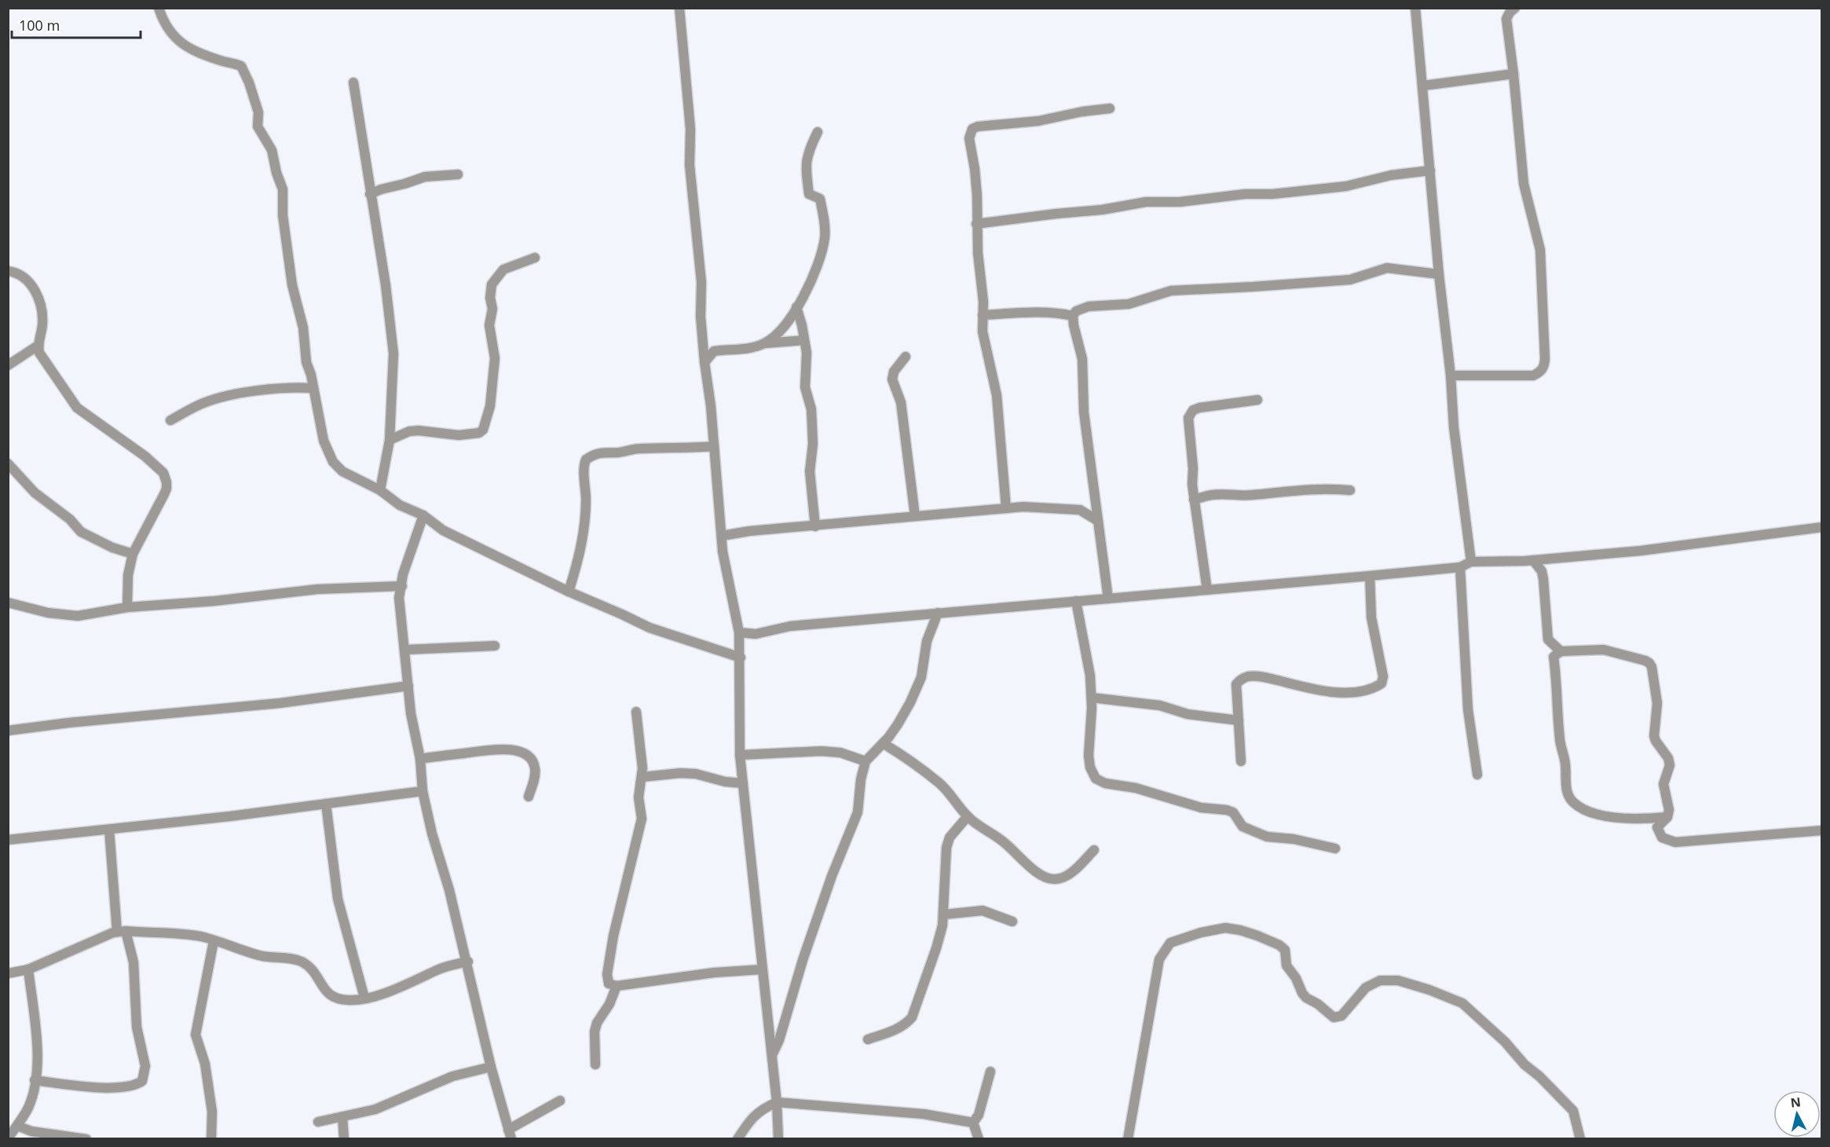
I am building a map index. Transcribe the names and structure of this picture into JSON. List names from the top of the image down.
{
  "scale_bar": "100 m",
  "north": "top"
}
